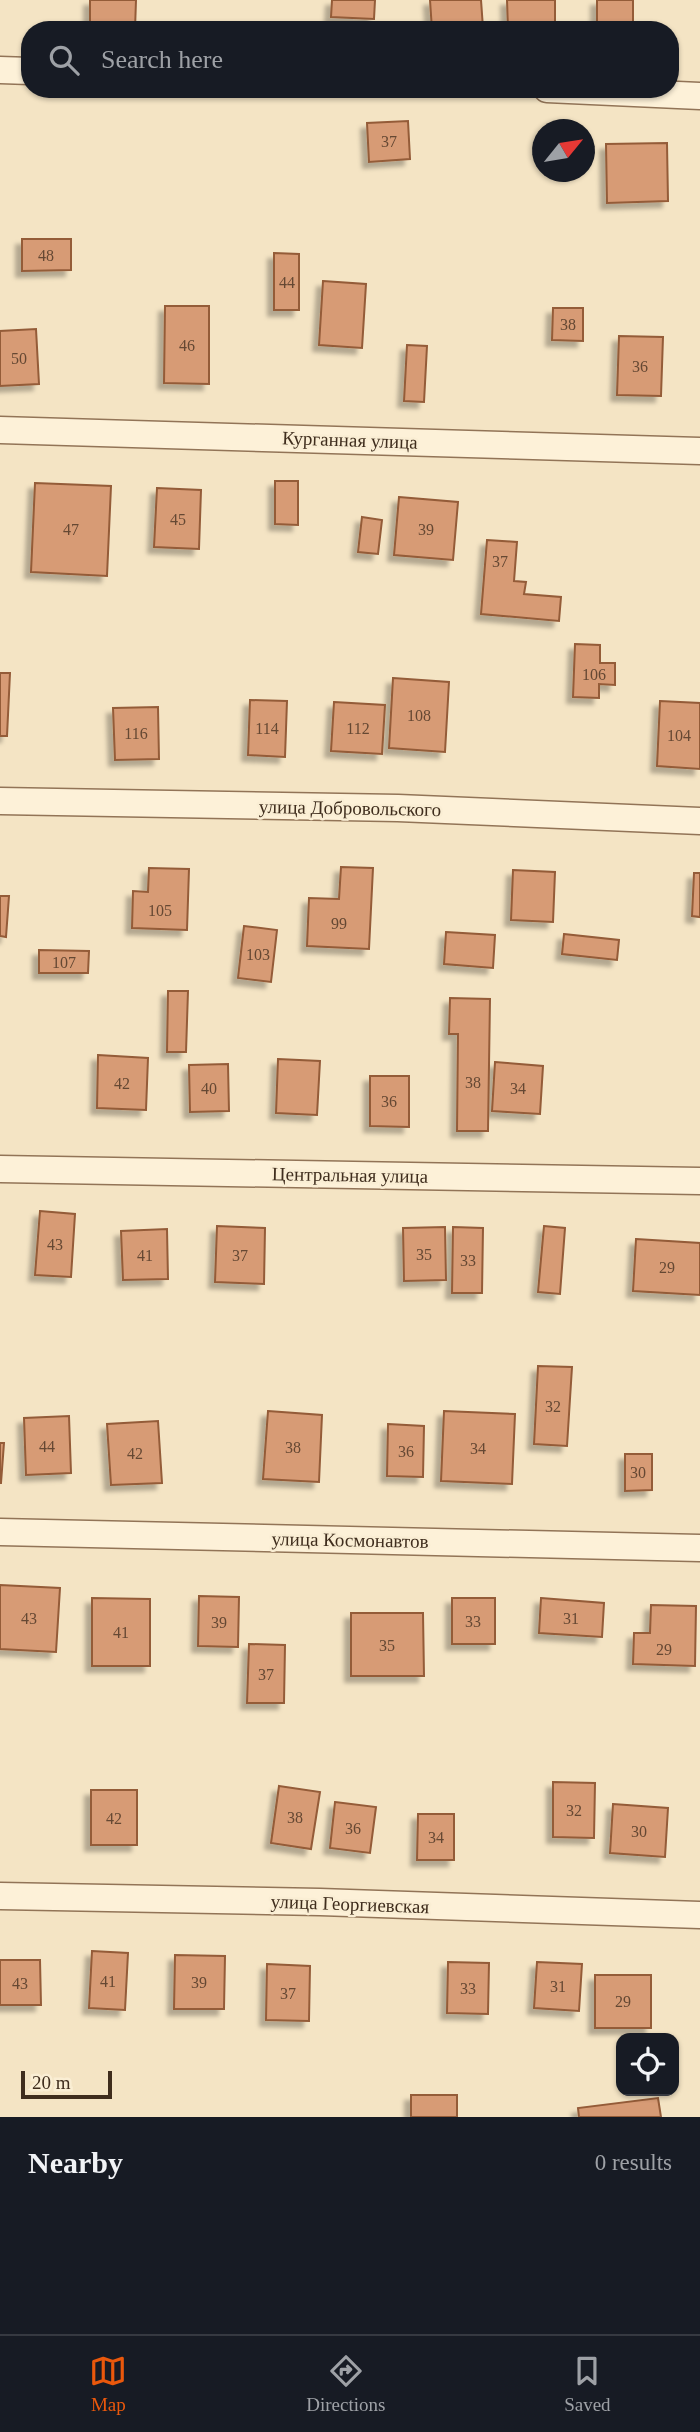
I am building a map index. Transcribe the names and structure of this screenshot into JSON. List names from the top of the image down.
{
  "streets": {
    "street": [
      "Курганная улица",
      "улица Добровольского",
      "Центральная улица",
      "улица Космонавтов",
      "улица Георгиевская"
    ]
  },
  "house_numbers": [
    "37",
    "48",
    "44",
    "38",
    "46",
    "50",
    "36",
    "45",
    "47",
    "39",
    "37",
    "106",
    "108",
    "114",
    "112",
    "116",
    "104",
    "105",
    "99",
    "103",
    "107",
    "38",
    "42",
    "40",
    "34",
    "36",
    "43",
    "35",
    "41",
    "37",
    "33",
    "29",
    "32",
    "44",
    "38",
    "34",
    "36",
    "42",
    "30",
    "43",
    "31",
    "33",
    "39",
    "41",
    "35",
    "29",
    "37",
    "32",
    "38",
    "42",
    "36",
    "30",
    "34",
    "41",
    "39",
    "43",
    "31",
    "33",
    "37",
    "29"
  ],
  "scale_bar": "20 m",
  "north": "top right",
  "page": {
    "search": "Search here",
    "scale": "20 m",
    "heading": ["Nearby", "0 results"],
    "nav": ["Map", "Directions", "Saved"]
  }
}
